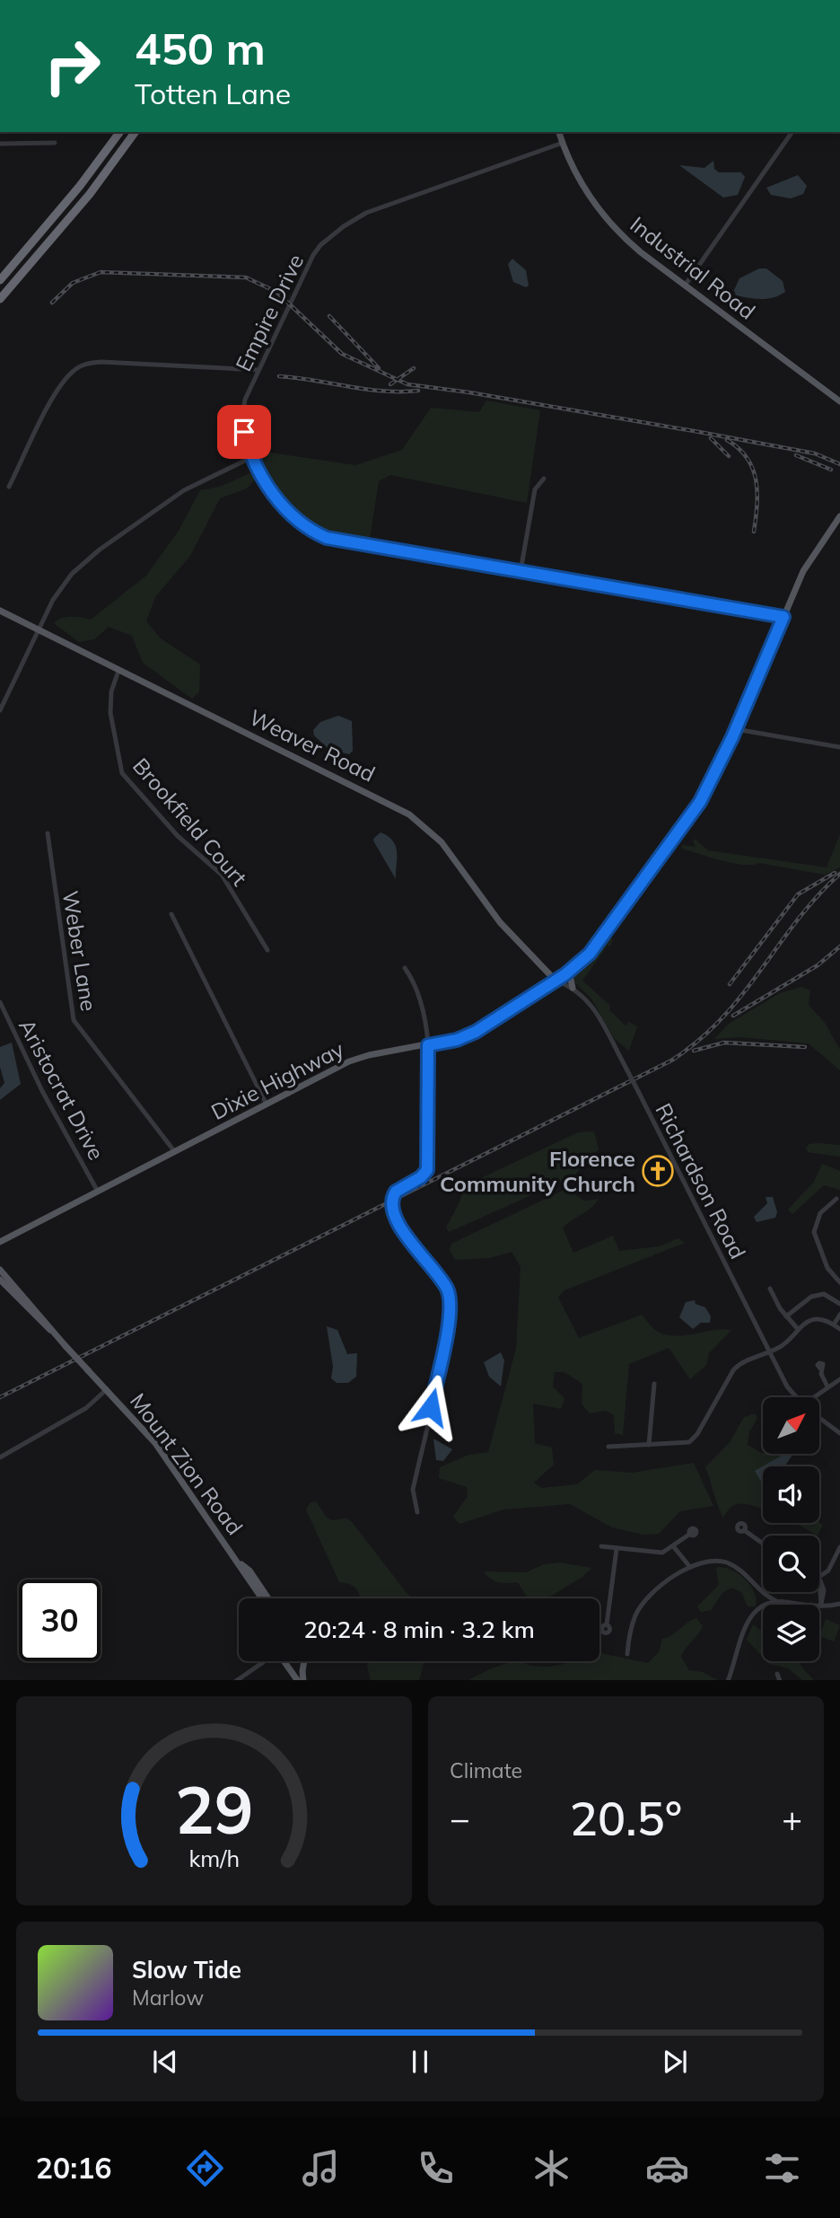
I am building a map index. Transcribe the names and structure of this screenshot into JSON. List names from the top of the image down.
{
  "streets": {
    "main road": [
      "Industrial Road",
      "Weaver Road",
      "Dixie Highway",
      "Mount Zion Road"
    ],
    "street": [
      "Empire Drive",
      "Brookfield Court",
      "Weber Lane",
      "Aristocrat Drive",
      "Richardson Road"
    ]
  },
  "crossings": [
    ["Industrial Road", "Empire Drive"],
    ["Empire Drive", "Dixie Highway"],
    ["Weaver Road", "Brookfield Court"],
    ["Weaver Road", "Dixie Highway"],
    ["Weaver Road", "Richardson Road"],
    ["Weber Lane", "Dixie Highway"],
    ["Dixie Highway", "Aristocrat Drive"],
    ["Dixie Highway", "Richardson Road"]
  ],
  "places": {
    "church": ["Florence Community Church"]
  },
  "north": "top right",
  "page": {
    "turn": ["450 m", "Totten Lane"],
    "limit": "30",
    "trip": "20:24 · 8 min · 3.2 km",
    "tile": "Climate",
    "heat": ["−", "20.5°", "+"],
    "song": ["Slow Tide", "Marlow"],
    "tabs": "20:16",
    "gauge": ["29", "km/h"]
  }
}
